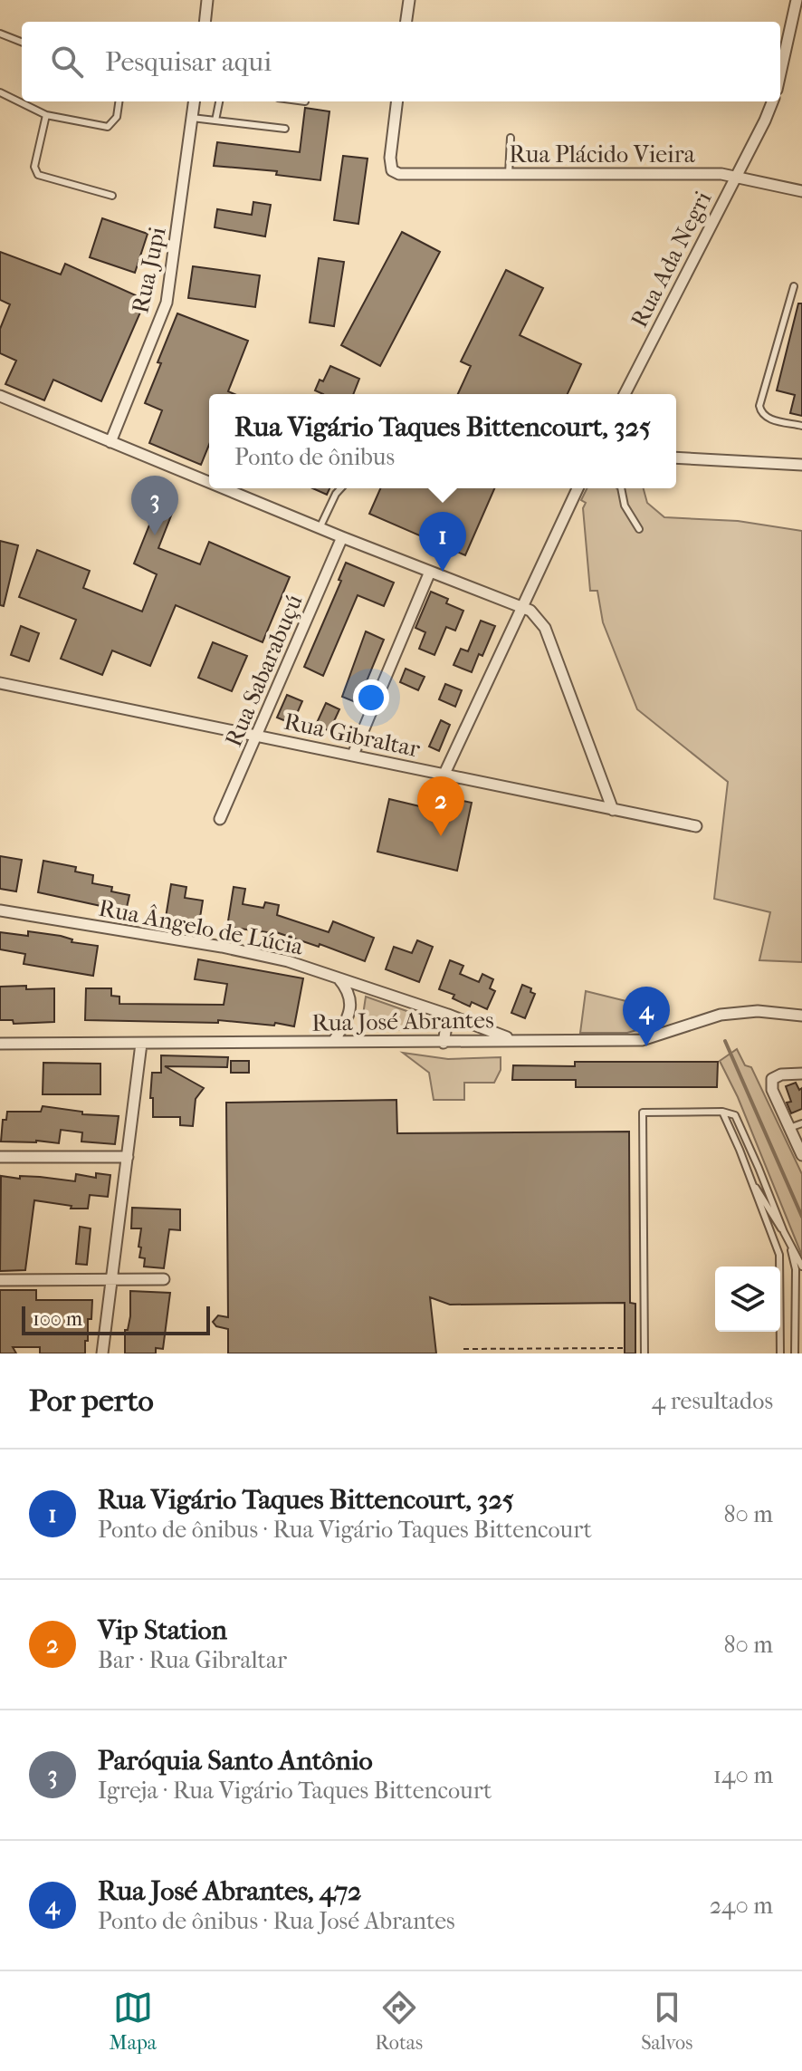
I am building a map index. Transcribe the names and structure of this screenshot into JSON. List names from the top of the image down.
{
  "streets": {
    "street": [
      "Rua Plácido Vieira",
      "Rua Ada Negri",
      "Rua Jupi",
      "Rua Sabarabuçú",
      "Rua Gibraltar",
      "Rua Ângelo de Lúcia",
      "Rua José Abrantes"
    ]
  },
  "crossings": [
    ["Rua Plácido Vieira", "Rua Ada Negri"],
    ["Rua Sabarabuçú", "Rua Gibraltar"],
    ["Rua Ângelo de Lúcia", "Rua José Abrantes"]
  ],
  "scale_bar": "100 m",
  "page": {
    "search": "Pesquisar aqui",
    "popup": ["Rua Vigário Taques Bittencourt, 325", "Ponto de ônibus"],
    "pins": [
      "3",
      "1",
      "2",
      "4"
    ],
    "scale": "100 m",
    "heading": ["Por perto", "4 resultados"],
    "list": [
      {
        "mark": "1",
        "name": "Rua Vigário Taques Bittencourt, 325",
        "note": "Ponto de ônibus · Rua Vigário Taques Bittencourt",
        "value": "80 m"
      },
      {
        "mark": "2",
        "name": "Vip Station",
        "note": "Bar · Rua Gibraltar",
        "value": "80 m"
      },
      {
        "mark": "3",
        "name": "Paróquia Santo Antônio",
        "note": "Igreja · Rua Vigário Taques Bittencourt",
        "value": "140 m"
      },
      {
        "mark": "4",
        "name": "Rua José Abrantes, 472",
        "note": "Ponto de ônibus · Rua José Abrantes",
        "value": "240 m"
      }
    ],
    "nav": ["Mapa", "Rotas", "Salvos"]
  }
}
